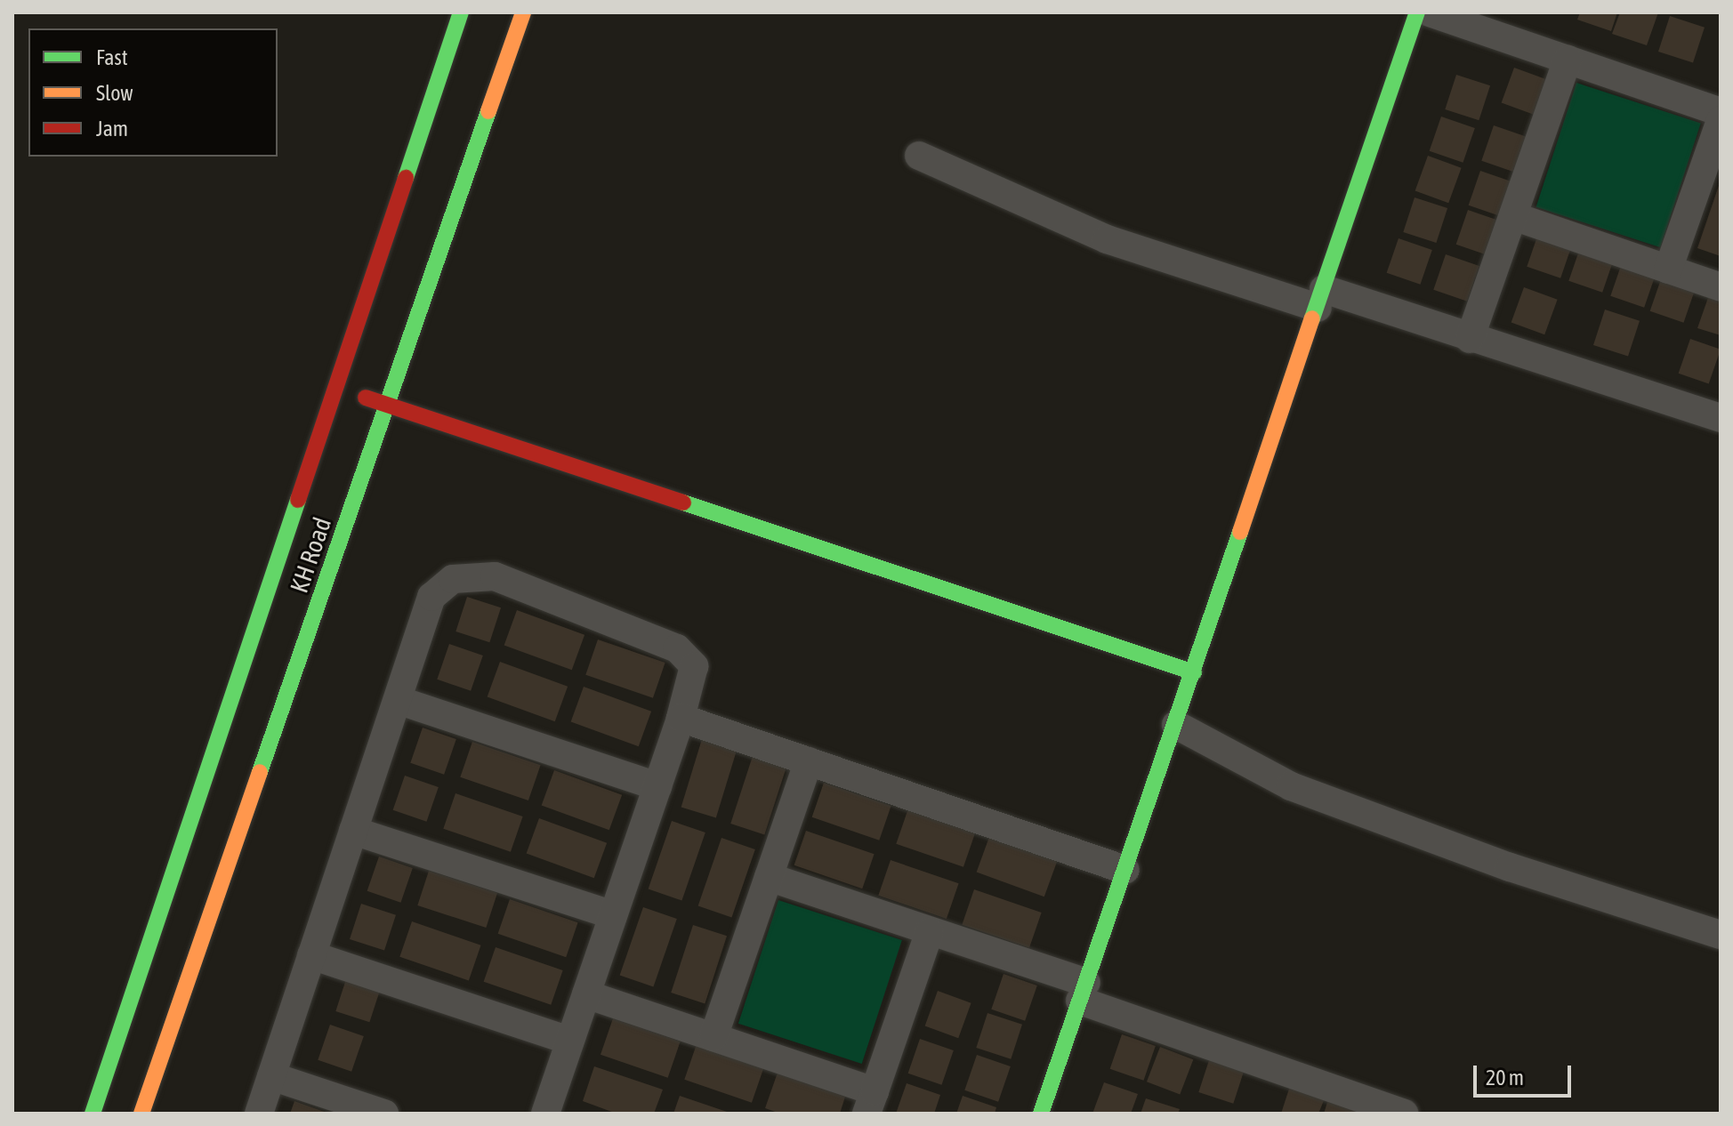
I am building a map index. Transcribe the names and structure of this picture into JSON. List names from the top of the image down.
{
  "streets": {
    "main road": ["KH Road"]
  },
  "legend": ["Fast", "Slow", "Jam"],
  "scale_bar": "20 m"
}
